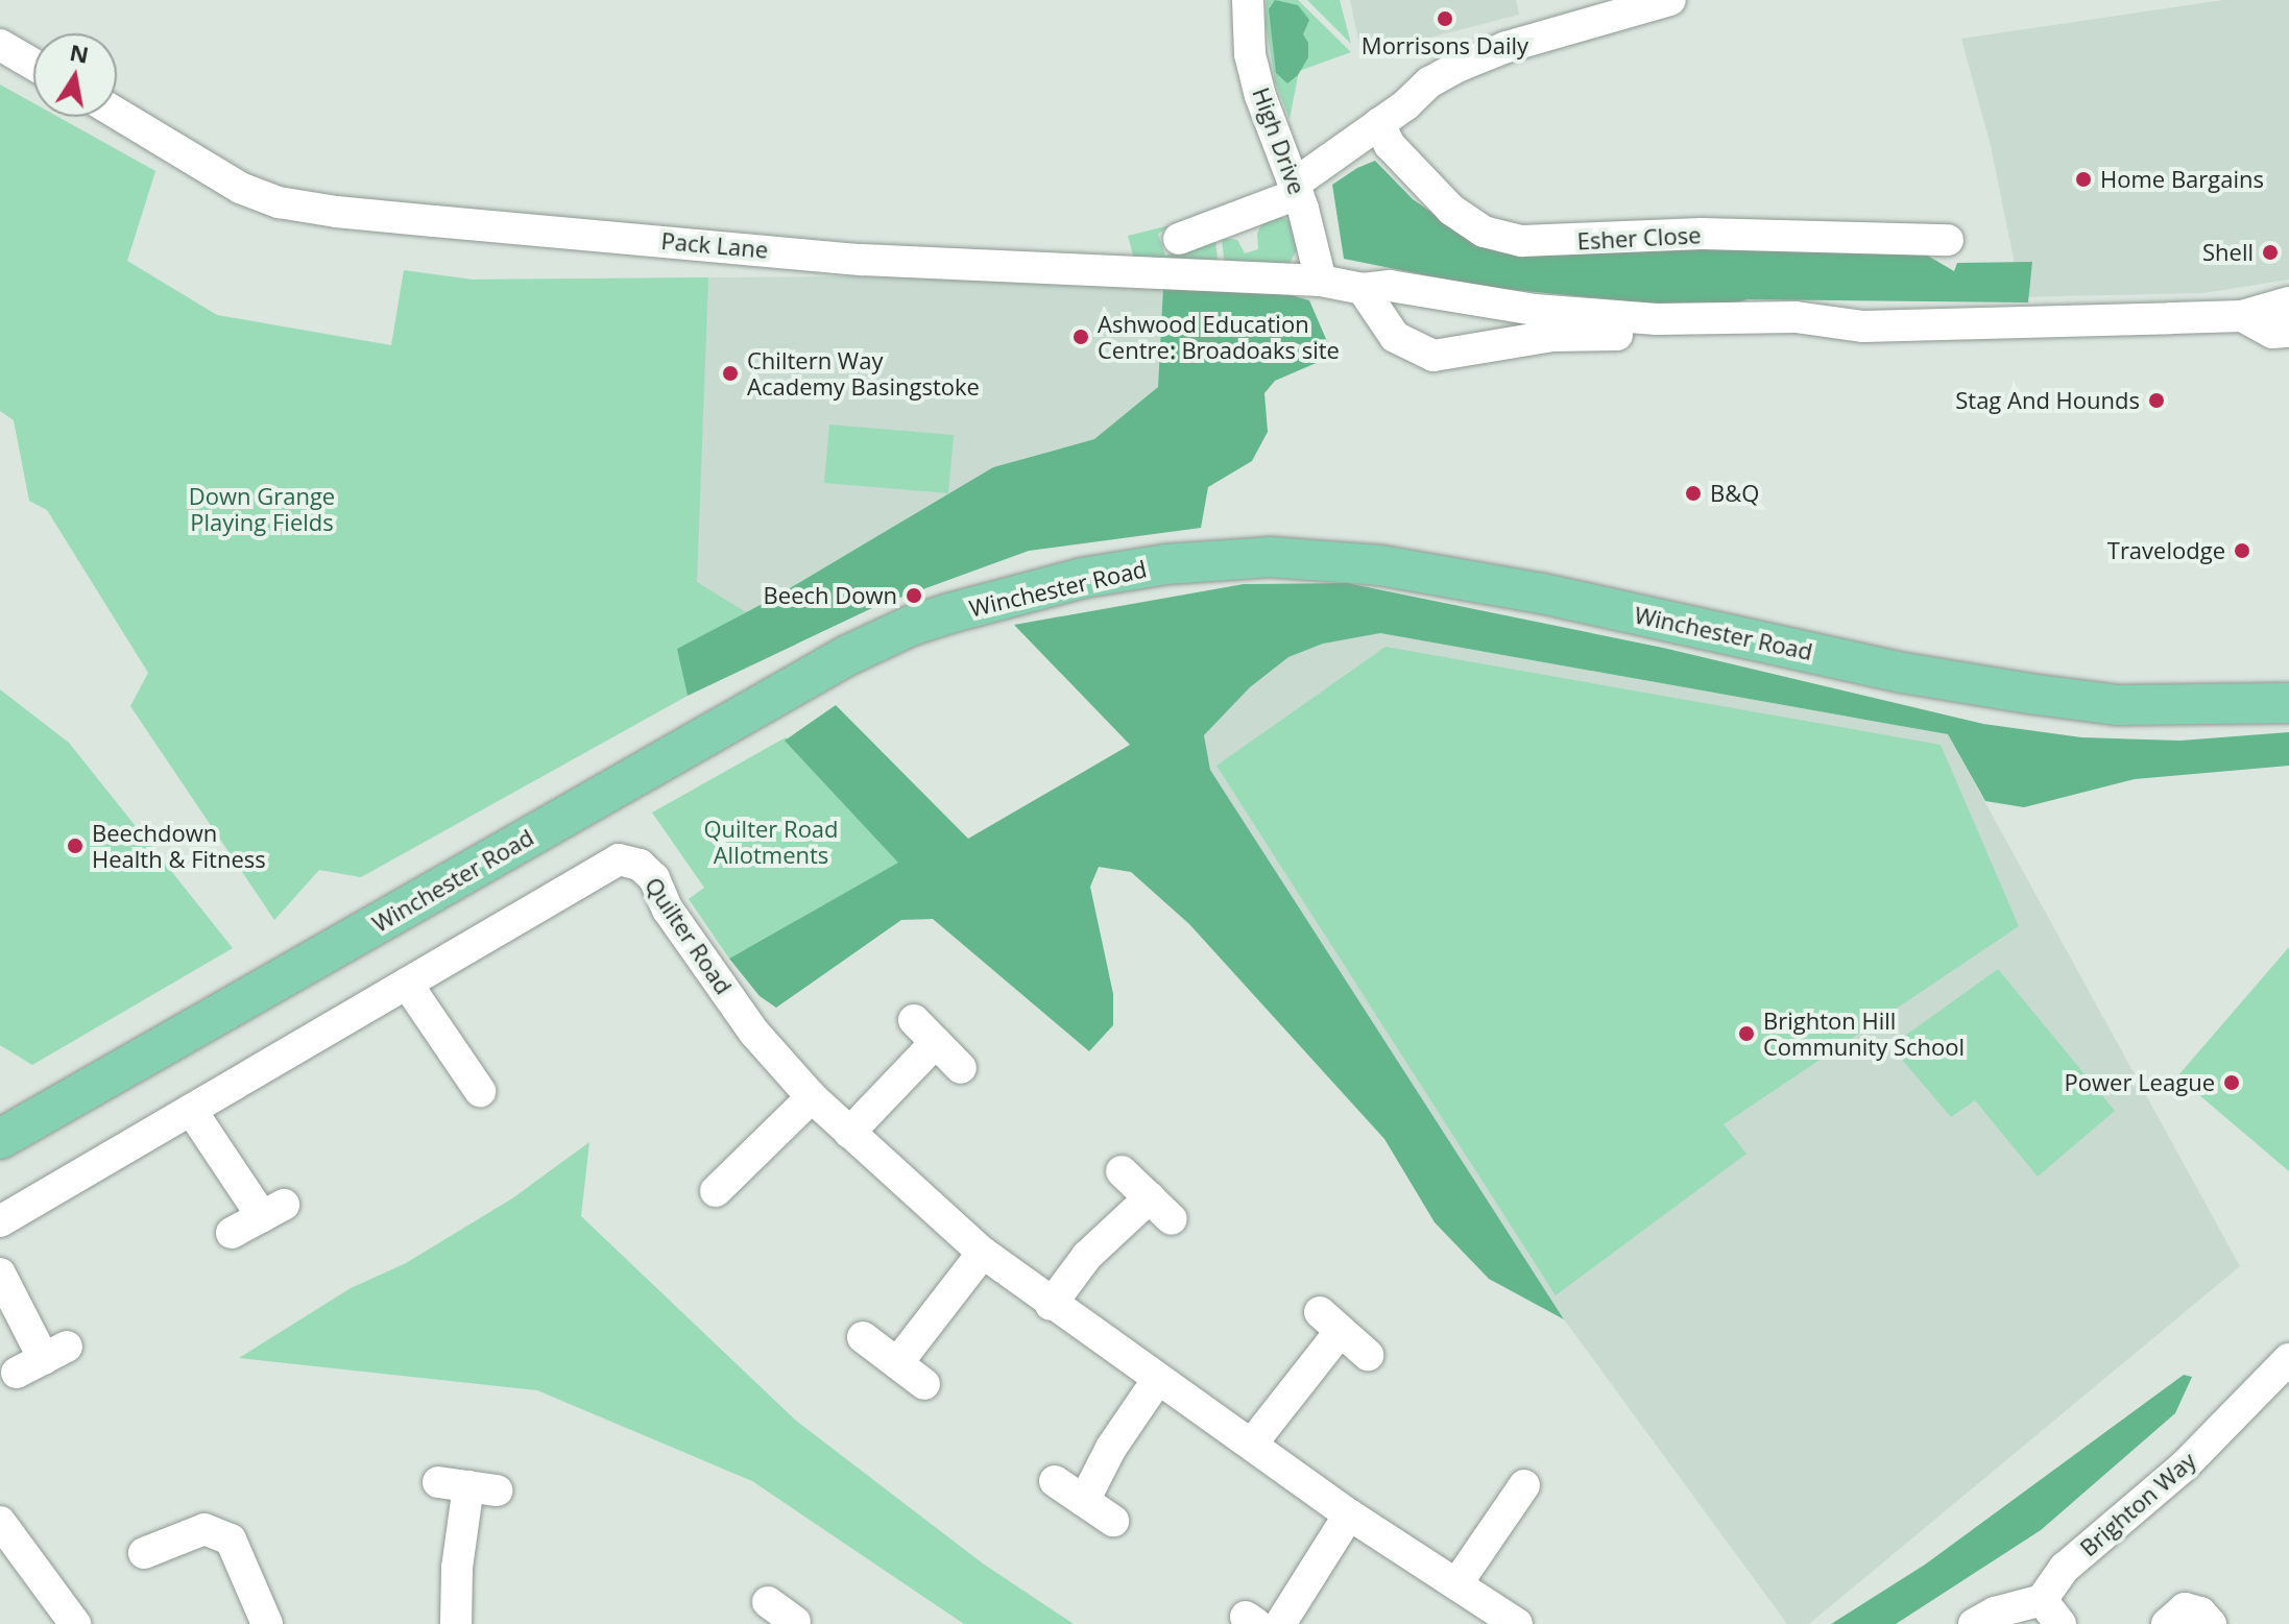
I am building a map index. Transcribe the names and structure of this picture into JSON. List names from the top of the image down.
{
  "streets": {
    "main road": ["Winchester Road"],
    "street": [
      "High Drive",
      "Esher Close",
      "Pack Lane",
      "Quilter Road",
      "Brighton Way"
    ]
  },
  "crossings": [
    ["High Drive", "Pack Lane"]
  ],
  "parks": ["Down Grange Playing Fields", "Quilter Road Allotments"],
  "places": [
    "Morrisons Daily",
    "Home Bargains",
    "Shell",
    "Ashwood Education Centre: Broadoaks site",
    "Chiltern Way Academy Basingstoke",
    "Stag And Hounds",
    "B&Q",
    "Travelodge",
    "Beech Down",
    "Beechdown Health & Fitness",
    "Brighton Hill Community School",
    "Power League"
  ],
  "north": "top"
}
